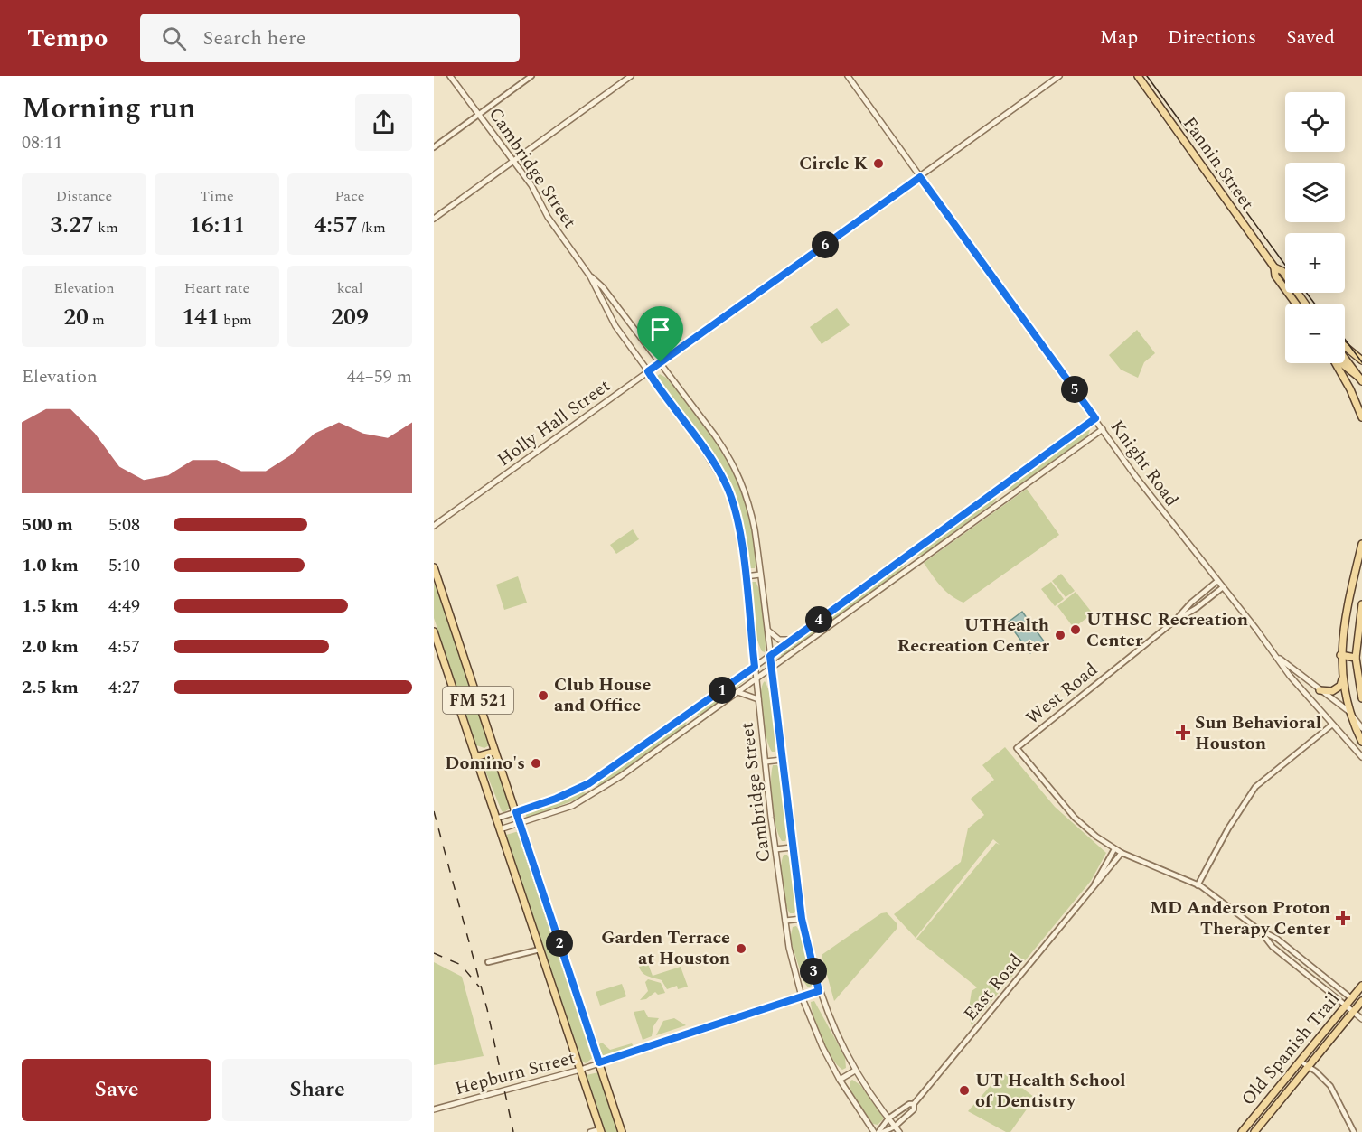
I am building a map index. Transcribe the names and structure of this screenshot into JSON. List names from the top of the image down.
{
  "streets": {
    "main road": ["Fannin Street", "FM 521", "Old Spanish Trail"],
    "street": [
      "Cambridge Street",
      "Holly Hall Street",
      "Knight Road",
      "West Road",
      "East Road",
      "Hepburn Street"
    ]
  },
  "crossings": [
    ["Cambridge Street", "Holly Hall Street"],
    ["Cambridge Street", "East Road"],
    ["Cambridge Street", "Hepburn Street"],
    ["Holly Hall Street", "Knight Road"],
    ["Knight Road", "West Road"],
    ["West Road", "East Road"],
    ["FM 521", "Hepburn Street"]
  ],
  "places": {
    "other": [
      "Circle K",
      "UTHSC Recreation Center",
      "UTHealth Recreation Center",
      "Club House and Office",
      "Domino's",
      "Garden Terrace at Houston",
      "UT Health School of Dentistry"
    ],
    "health": ["Sun Behavioral Houston", "MD Anderson Proton Therapy Center"]
  },
  "page": {
    "header": "Tempo",
    "search": "Search here",
    "nav": ["Map", "Directions", "Saved"],
    "heading": ["Morning run", "08:11"],
    "map_buttons": ["+", "−"],
    "stats": [
      ["Distance", "3.27 km"],
      ["Time", "16:11"],
      ["Pace", "4:57 /km"],
      ["Elevation", "20 m"],
      ["Heart rate", "141 bpm"],
      ["kcal", "209"]
    ],
    "pins": [
      "6",
      "5",
      "4",
      "1",
      "2",
      "3"
    ],
    "chart": ["Elevation", "44–59 m"],
    "list": [
      {
        "name": "500 m",
        "note": "5:08"
      },
      {
        "name": "1.0 km",
        "note": "5:10"
      },
      {
        "name": "1.5 km",
        "note": "4:49"
      },
      {
        "name": "2.0 km",
        "note": "4:57"
      },
      {
        "name": "2.5 km",
        "note": "4:27"
      }
    ],
    "buttons": ["Save", "Share"]
  }
}
